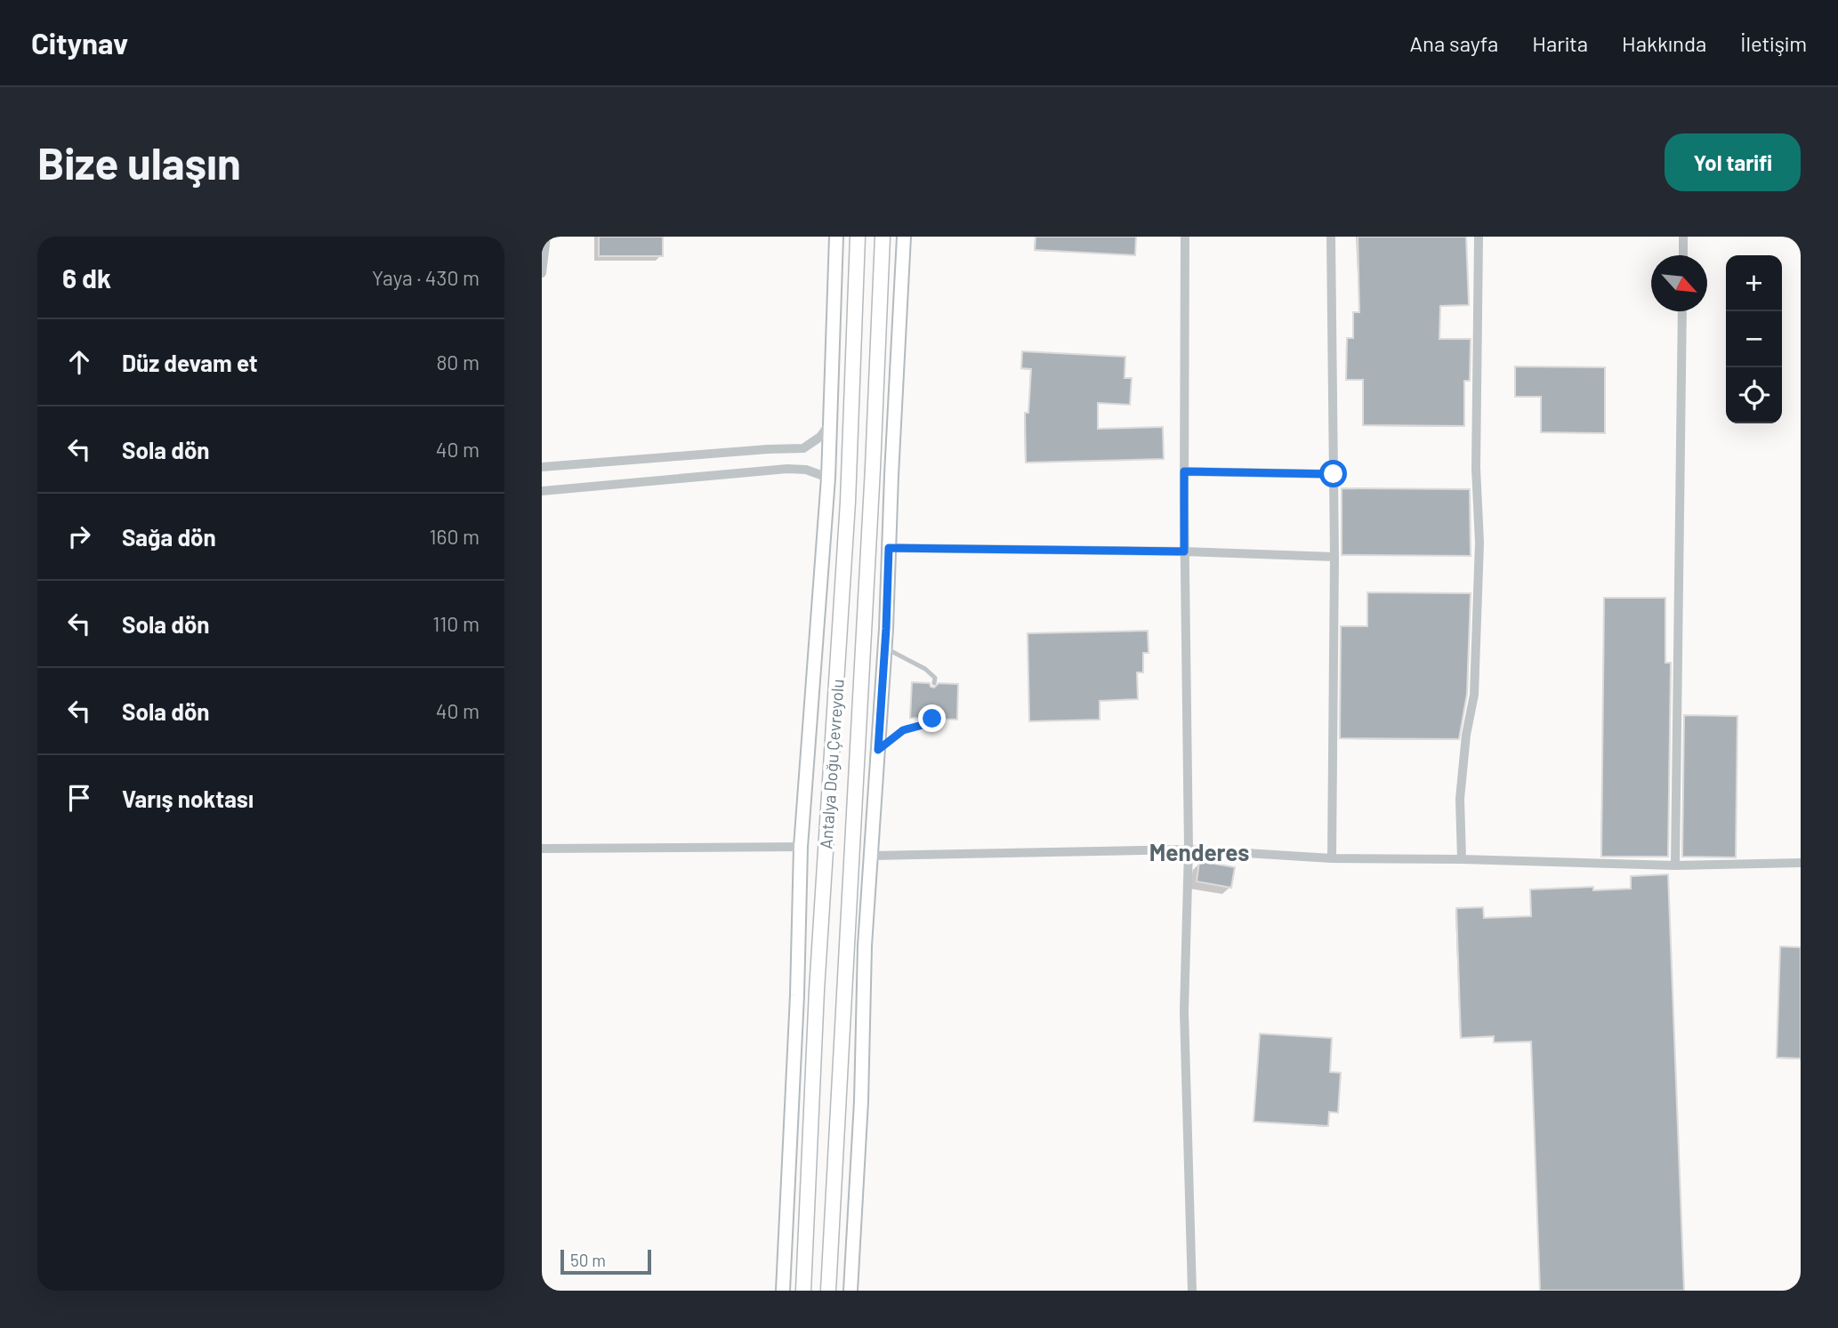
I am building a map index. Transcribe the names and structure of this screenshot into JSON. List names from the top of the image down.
{
  "streets": {
    "main road": ["Antalya Doğu Çevreyolu"]
  },
  "districts": ["Menderes"],
  "scale_bar": "50 m",
  "north": "bottom right",
  "page": {
    "header": "Citynav",
    "nav": [
      "Ana sayfa",
      "Harita",
      "Hakkında",
      "İletişim"
    ],
    "buttons": "Yol tarifi",
    "title": "Bize ulaşın",
    "heading": ["6 dk", "Yaya · 430 m"],
    "map_buttons": ["+", "−"],
    "list": [
      ["Düz devam et", "80 m"],
      ["Sola dön", "40 m"],
      ["Sağa dön", "160 m"],
      ["Sola dön", "110 m"],
      ["Sola dön", "40 m"],
      "Varış noktası"
    ],
    "scale": "50 m"
  }
}
